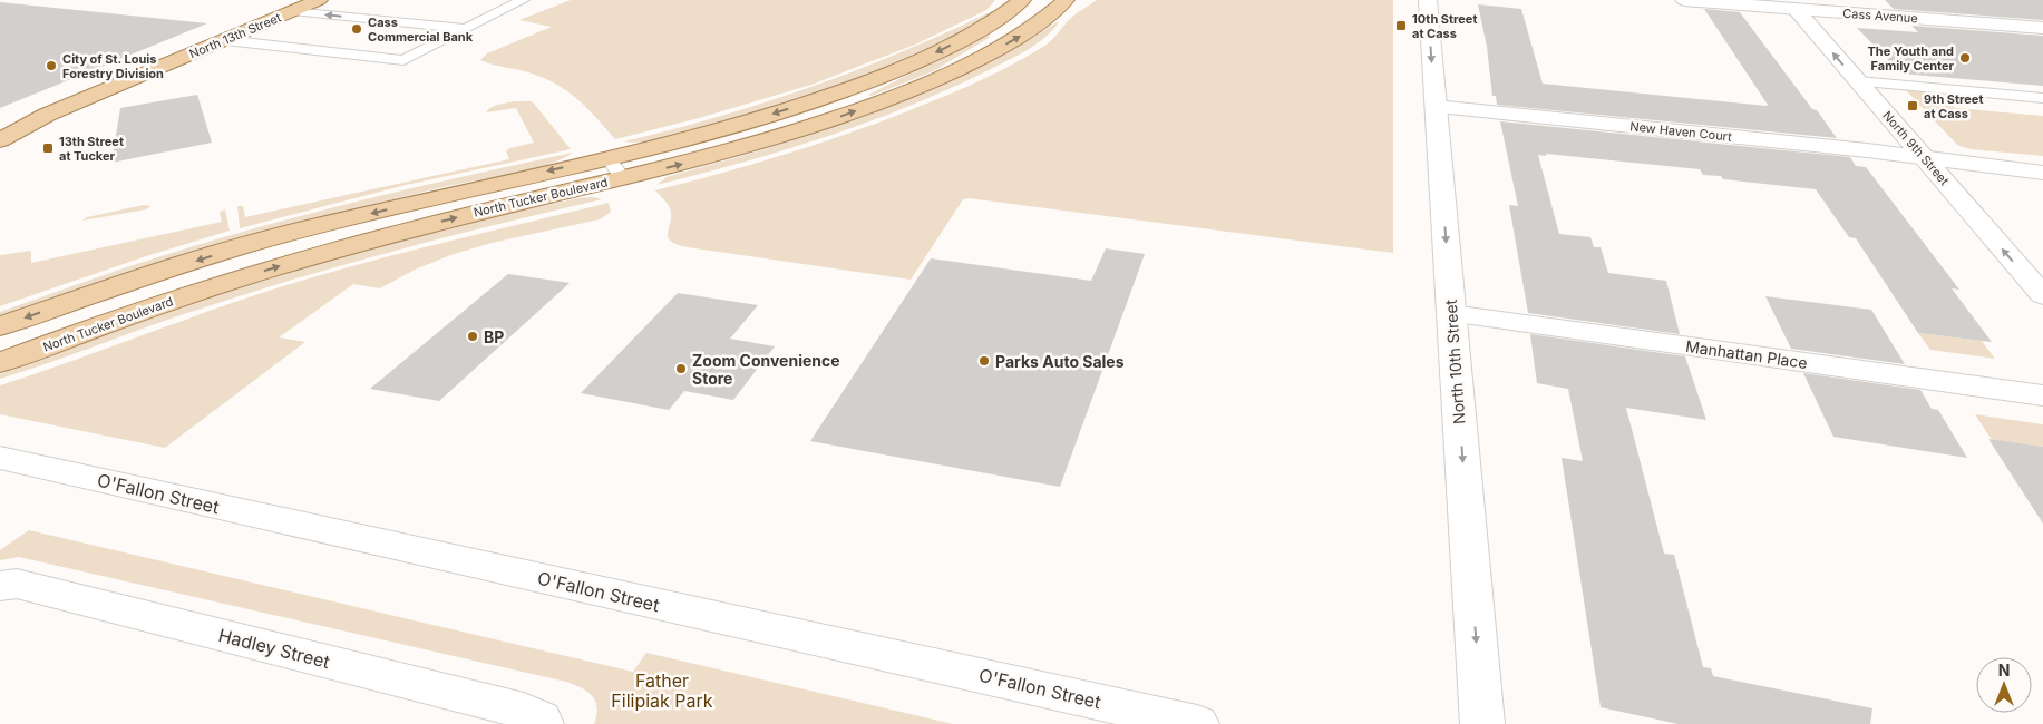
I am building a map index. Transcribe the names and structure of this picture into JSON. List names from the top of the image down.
{
  "streets": {
    "main road": ["North 13th Street", "North Tucker Boulevard"],
    "street": [
      "Cass Avenue",
      "New Haven Court",
      "North 9th Street",
      "Manhattan Place",
      "North 10th Street",
      "O'Fallon Street",
      "Hadley Street"
    ]
  },
  "crossings": [
    ["Cass Avenue", "North 9th Street"],
    ["New Haven Court", "North 9th Street"],
    ["New Haven Court", "North 10th Street"],
    ["Manhattan Place", "North 10th Street"]
  ],
  "one_way": ["North 9th Street", "North 10th Street"],
  "parks": ["Father Filipiak Park"],
  "places": {
    "transit": ["10th Street at Cass", "9th Street at Cass", "13th Street at Tucker"],
    "other": [
      "Cass Commercial Bank",
      "The Youth and Family Center",
      "City of St. Louis Forestry Division",
      "BP",
      "Parks Auto Sales",
      "Zoom Convenience Store"
    ]
  },
  "north": "top"
}
